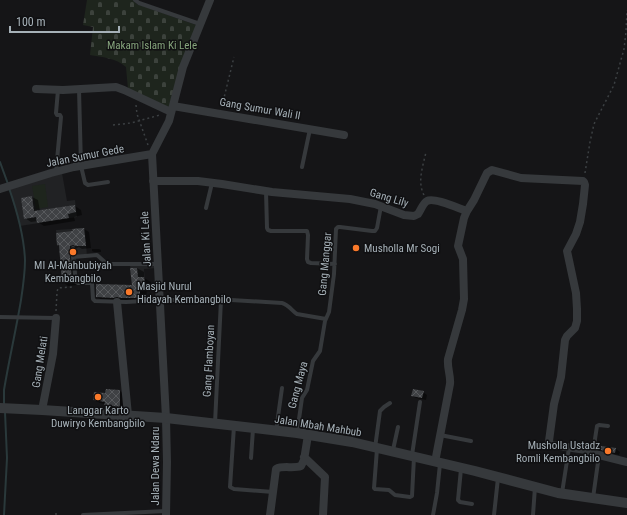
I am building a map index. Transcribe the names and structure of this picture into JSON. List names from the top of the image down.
{
  "streets": {
    "street": [
      "Gang Sumur Wali II",
      "Jalan Sumur Gede",
      "Gang Lily",
      "Jalan Ki Lele",
      "Gang Melati",
      "Jalan Mbah Mahbub",
      "Jalan Dewa Ndaru"
    ],
    "lane": ["Gang Manggar", "Gang Flamboyan", "Gang Maya"]
  },
  "crossings": [
    ["Jalan Sumur Gede", "Jalan Ki Lele"],
    ["Gang Lily", "Jalan Ki Lele"],
    ["Gang Lily", "Gang Manggar"],
    ["Jalan Ki Lele", "Jalan Mbah Mahbub"],
    ["Jalan Ki Lele", "Jalan Dewa Ndaru"],
    ["Gang Manggar", "Gang Maya"],
    ["Gang Flamboyan", "Jalan Mbah Mahbub"],
    ["Gang Melati", "Jalan Mbah Mahbub"],
    ["Gang Maya", "Jalan Mbah Mahbub"],
    ["Jalan Mbah Mahbub", "Jalan Dewa Ndaru"]
  ],
  "parks": ["Makam Islam Ki Lele"],
  "places": [
    "Musholla Mr Sogi",
    "MI Al-Mahbubiyah Kembangbilo",
    "Masjid Nurul Hidayah Kembangbilo",
    "Langgar Karto Duwiryo Kembangbilo",
    "Musholla Ustadz Romli Kembangbilo"
  ],
  "scale_bar": "100 m"
}
